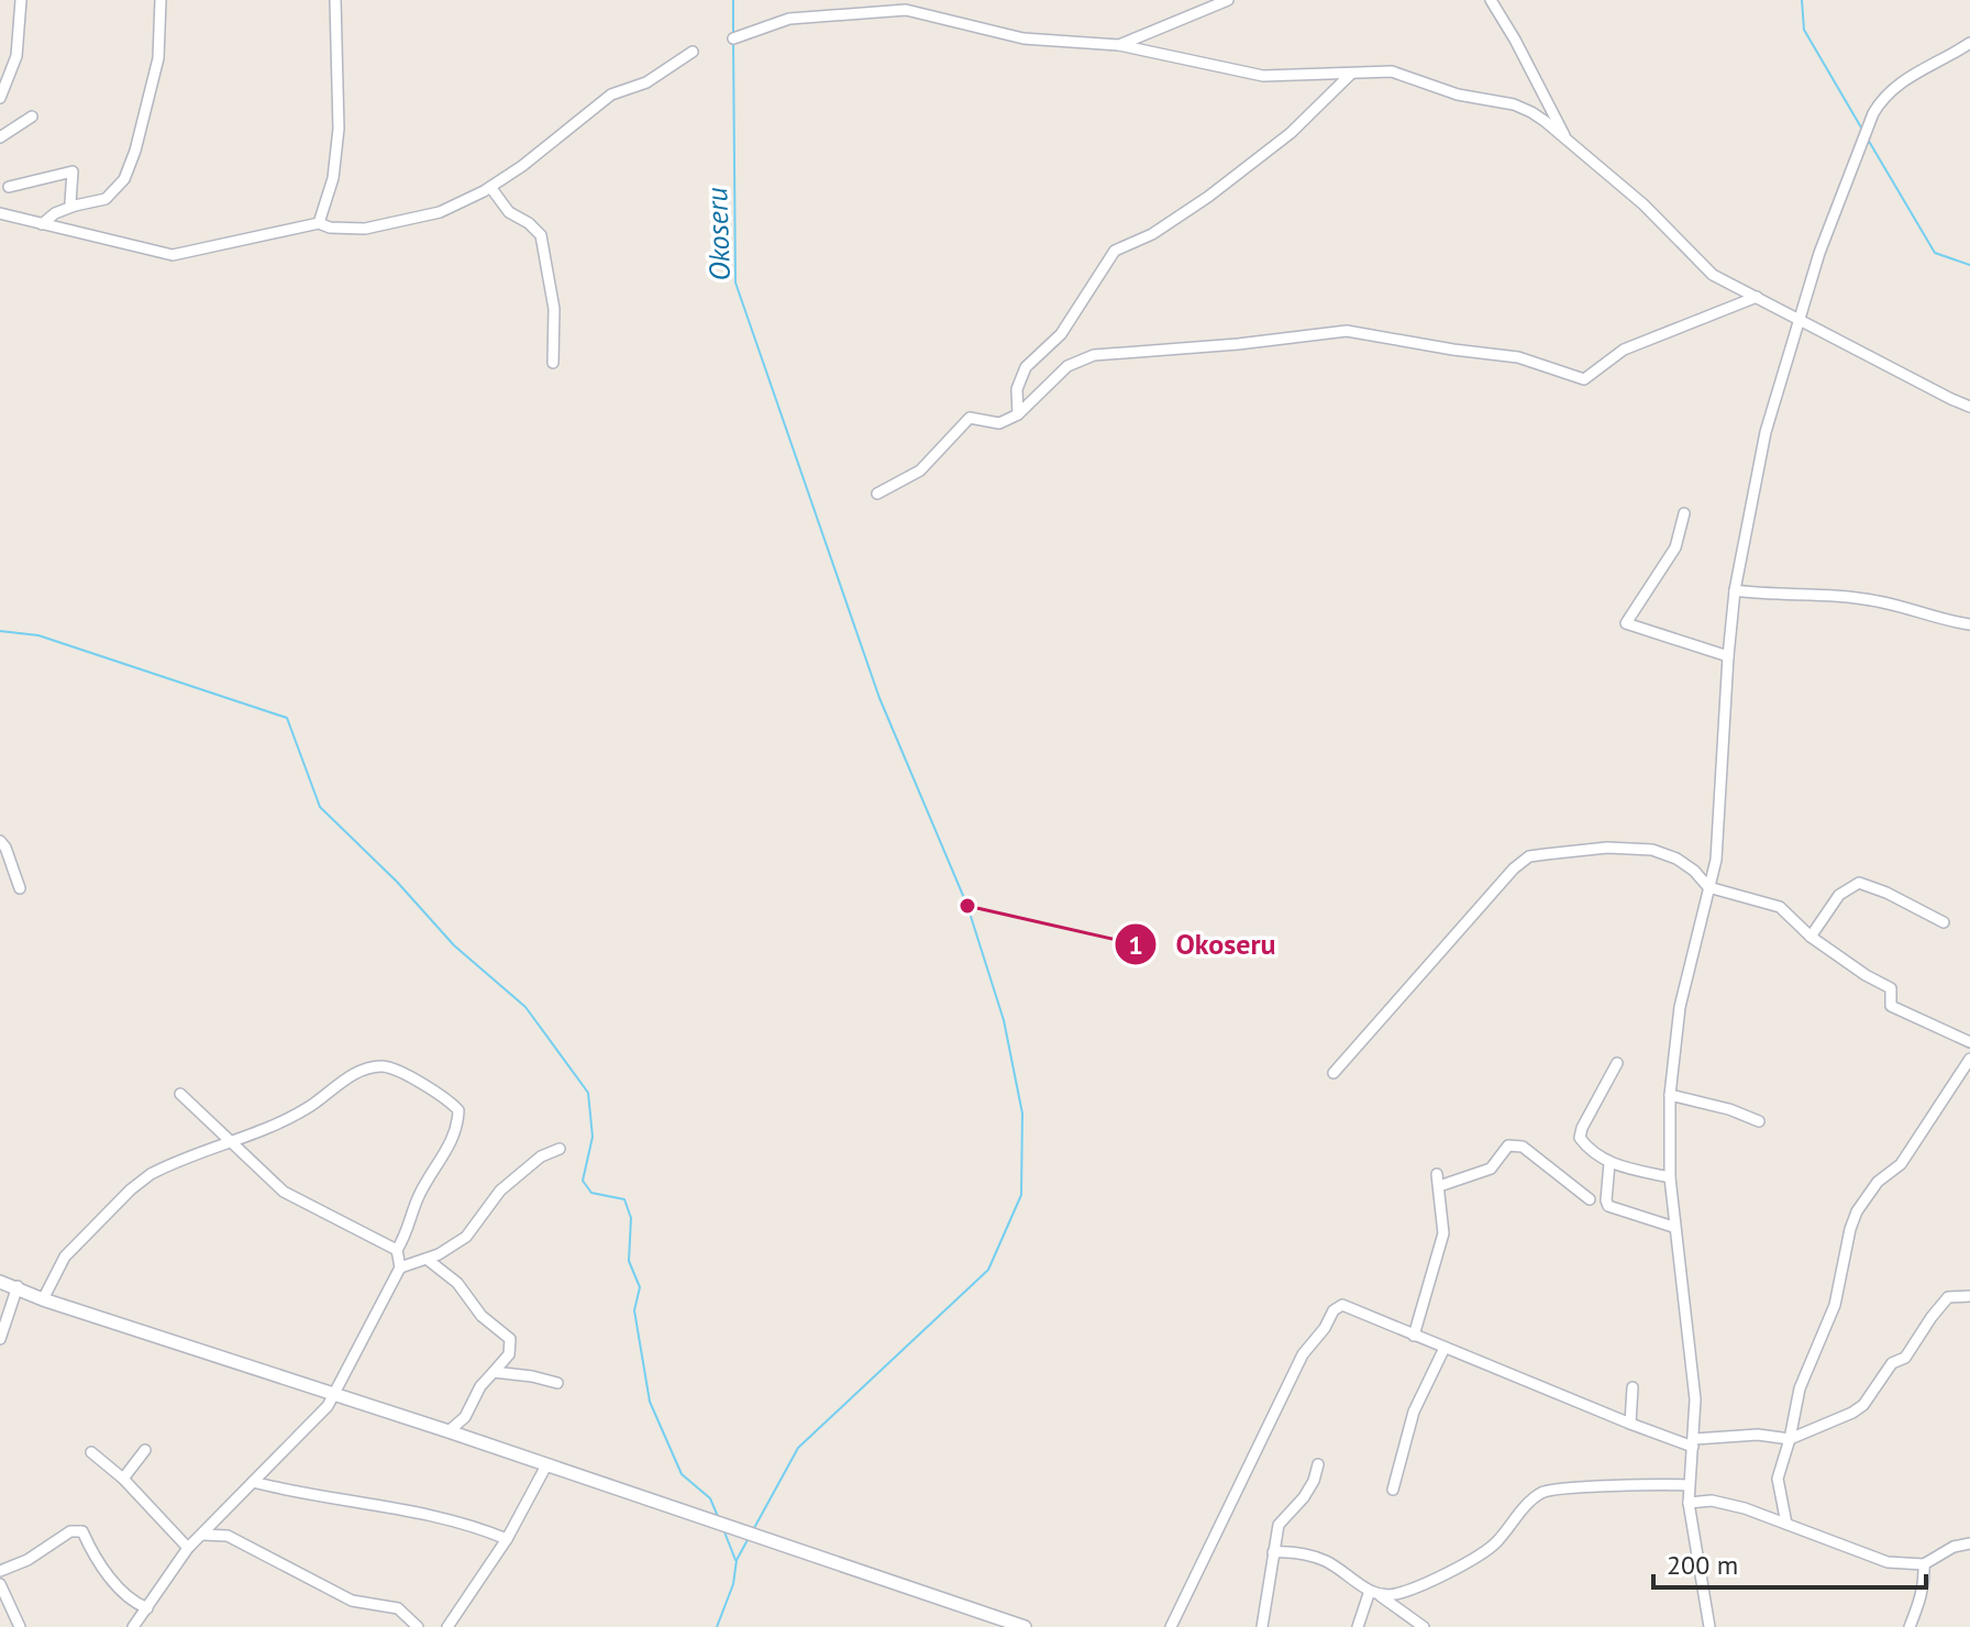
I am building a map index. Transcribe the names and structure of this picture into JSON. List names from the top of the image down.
{
  "water": ["Okoseru"],
  "places": ["Okoseru"],
  "scale_bar": "200 m"
}
